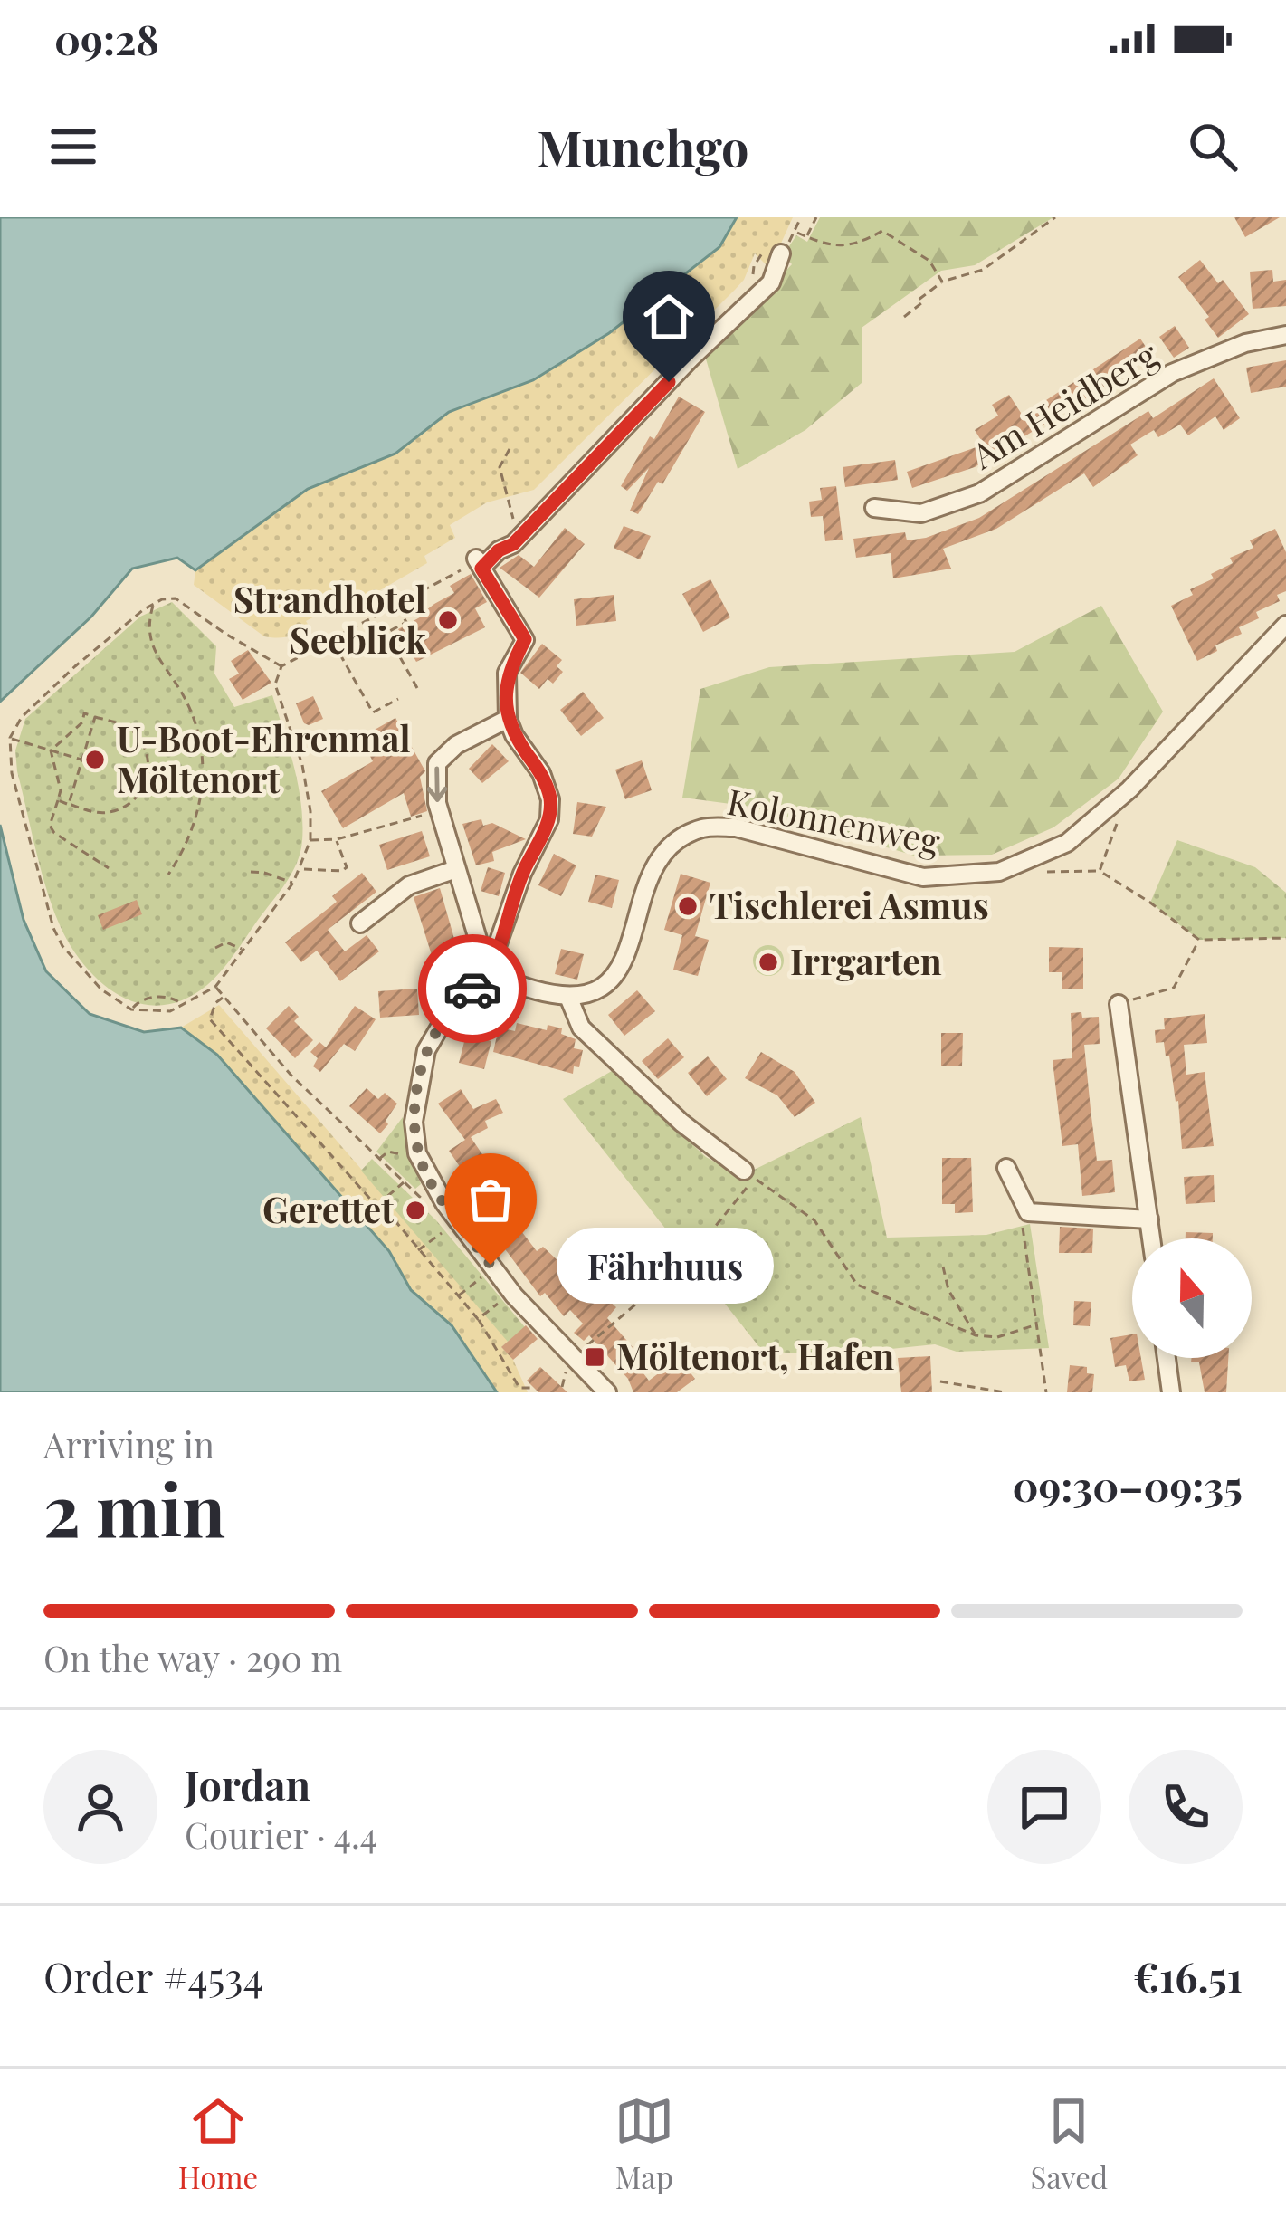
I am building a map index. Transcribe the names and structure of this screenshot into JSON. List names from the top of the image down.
{
  "streets": {
    "street": ["Am Heidberg", "Kolonnenweg"]
  },
  "places": {
    "other": [
      "Strandhotel Seeblick",
      "U-Boot-Ehrenmal Möltenort",
      "Tischlerei Asmus",
      "Irrgarten",
      "Gerettet",
      "Fährhuus"
    ],
    "transit": ["Möltenort, Hafen"]
  },
  "north": "top",
  "page": {
    "status": "09:28",
    "header": "Munchgo",
    "bubble": "Fährhuus",
    "heading": ["2 min", "Arriving in", "09:30–09:35"],
    "panel": [
      "Jordan",
      "Courier · 4.4",
      "Order #4534",
      "€16.51"
    ],
    "bar": "On the way · 290 m",
    "tabs": ["Home", "Map", "Saved"]
  }
}
